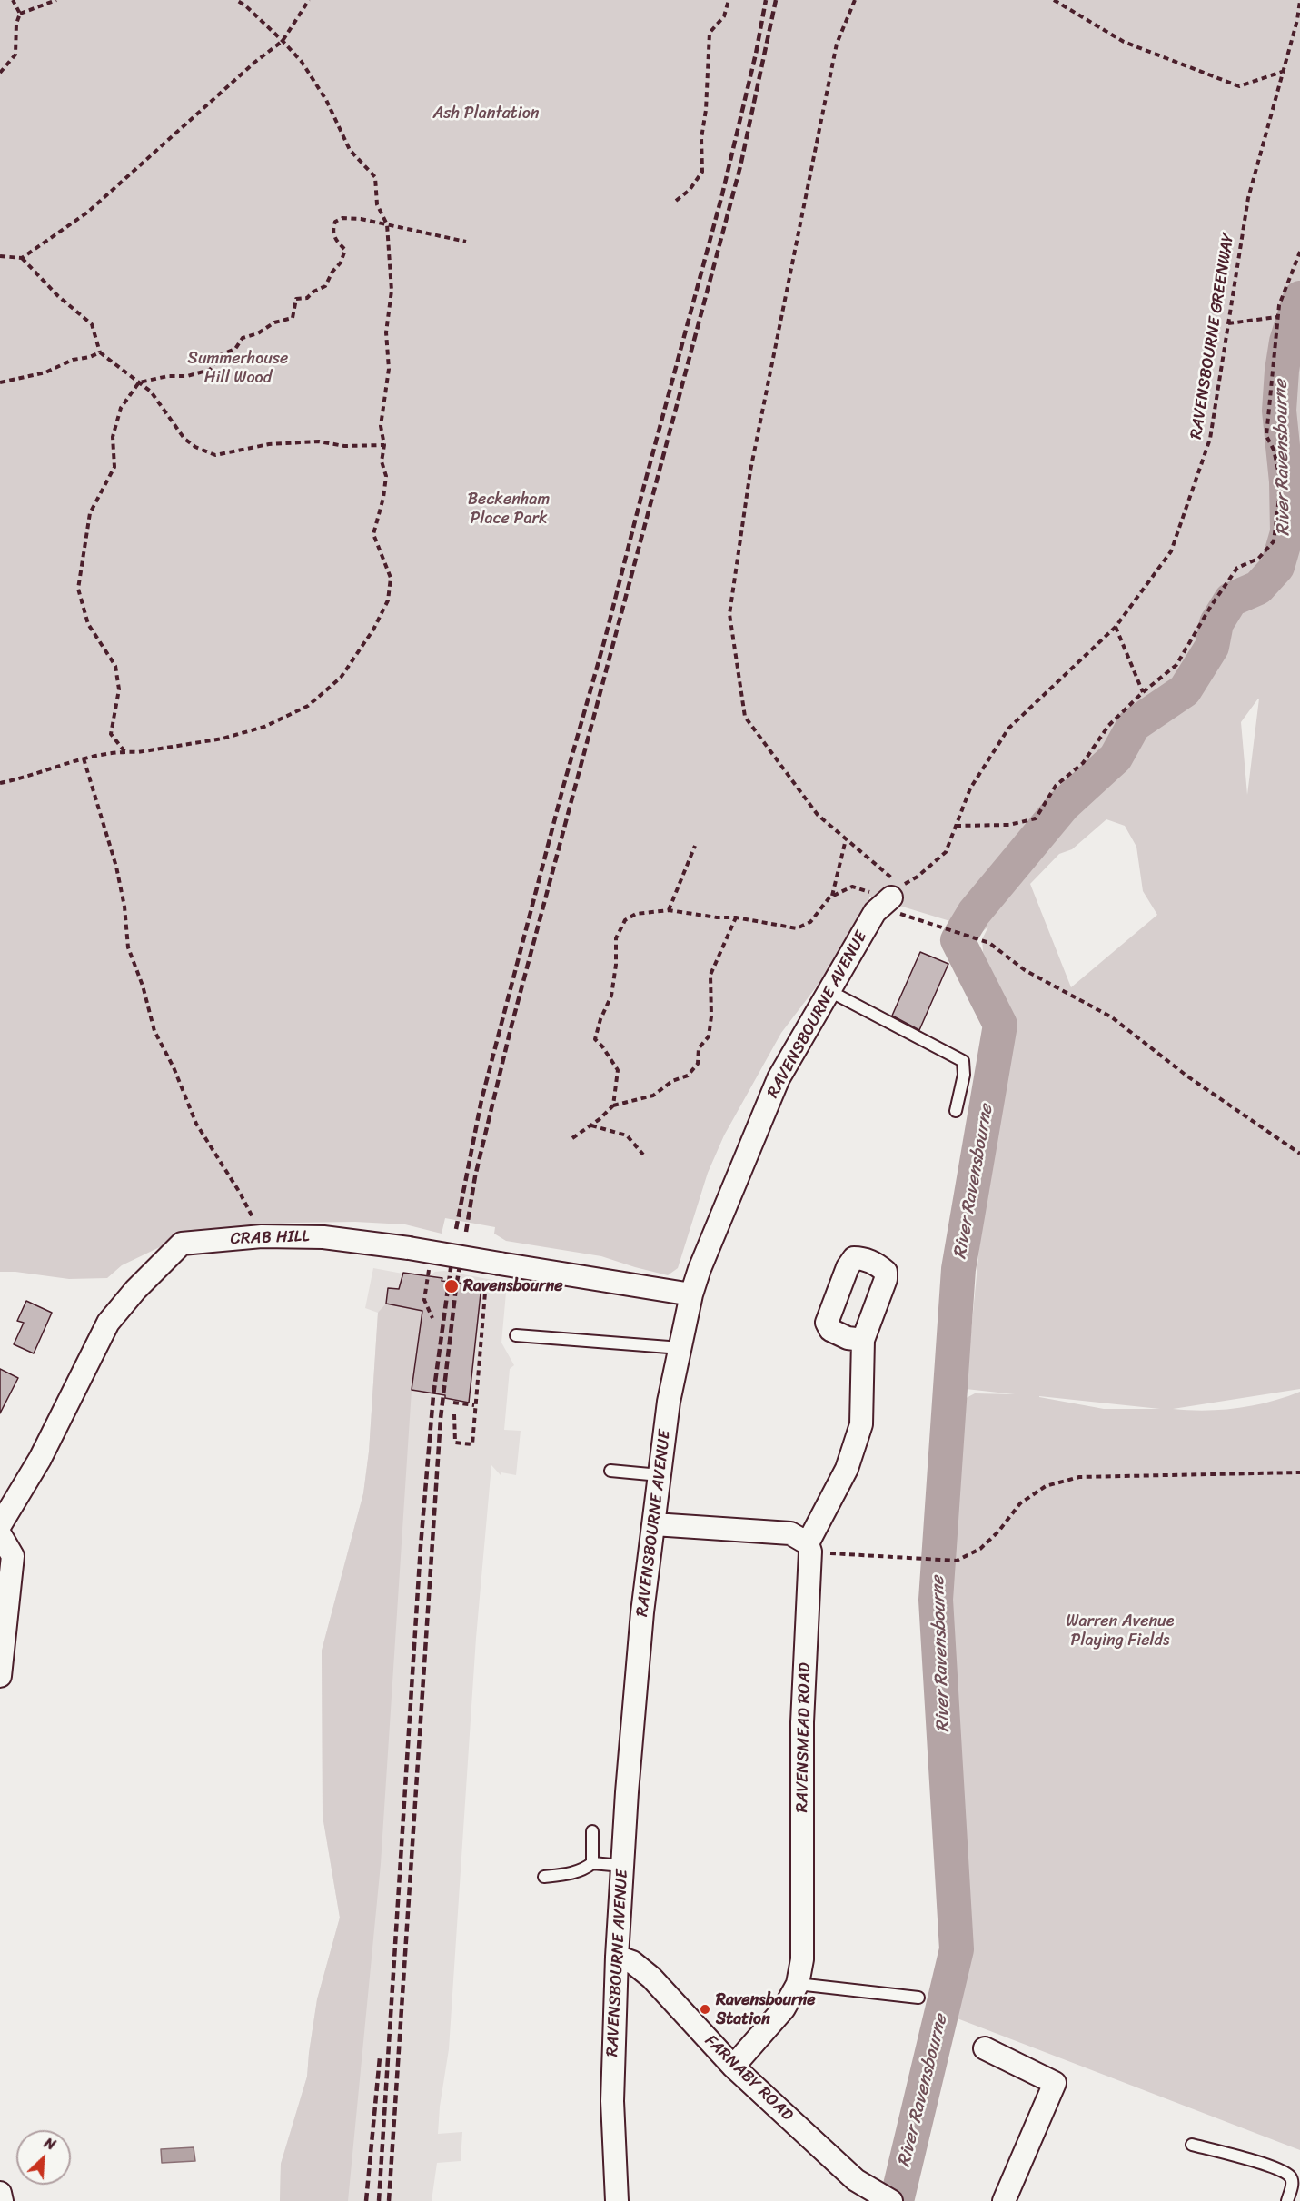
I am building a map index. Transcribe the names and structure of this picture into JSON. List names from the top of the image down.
{
  "streets": {
    "street": [
      "RAVENSBOURNE AVENUE",
      "CRAB HILL",
      "RAVENSMEAD ROAD",
      "FARNABY ROAD"
    ],
    "path": ["RAVENSBOURNE GREENWAY"]
  },
  "crossings": [
    ["RAVENSBOURNE GREENWAY", "RAVENSBOURNE AVENUE"],
    ["RAVENSBOURNE AVENUE", "CRAB HILL"],
    ["RAVENSBOURNE AVENUE", "FARNABY ROAD"],
    ["RAVENSMEAD ROAD", "FARNABY ROAD"]
  ],
  "water": ["River Ravensbourne"],
  "parks": [
    "Ash Plantation",
    "Summerhouse Hill Wood",
    "Beckenham Place Park",
    "Warren Avenue Playing Fields"
  ],
  "places": ["Ravensbourne", "Ravensbourne Station"],
  "north": "top right"
}
